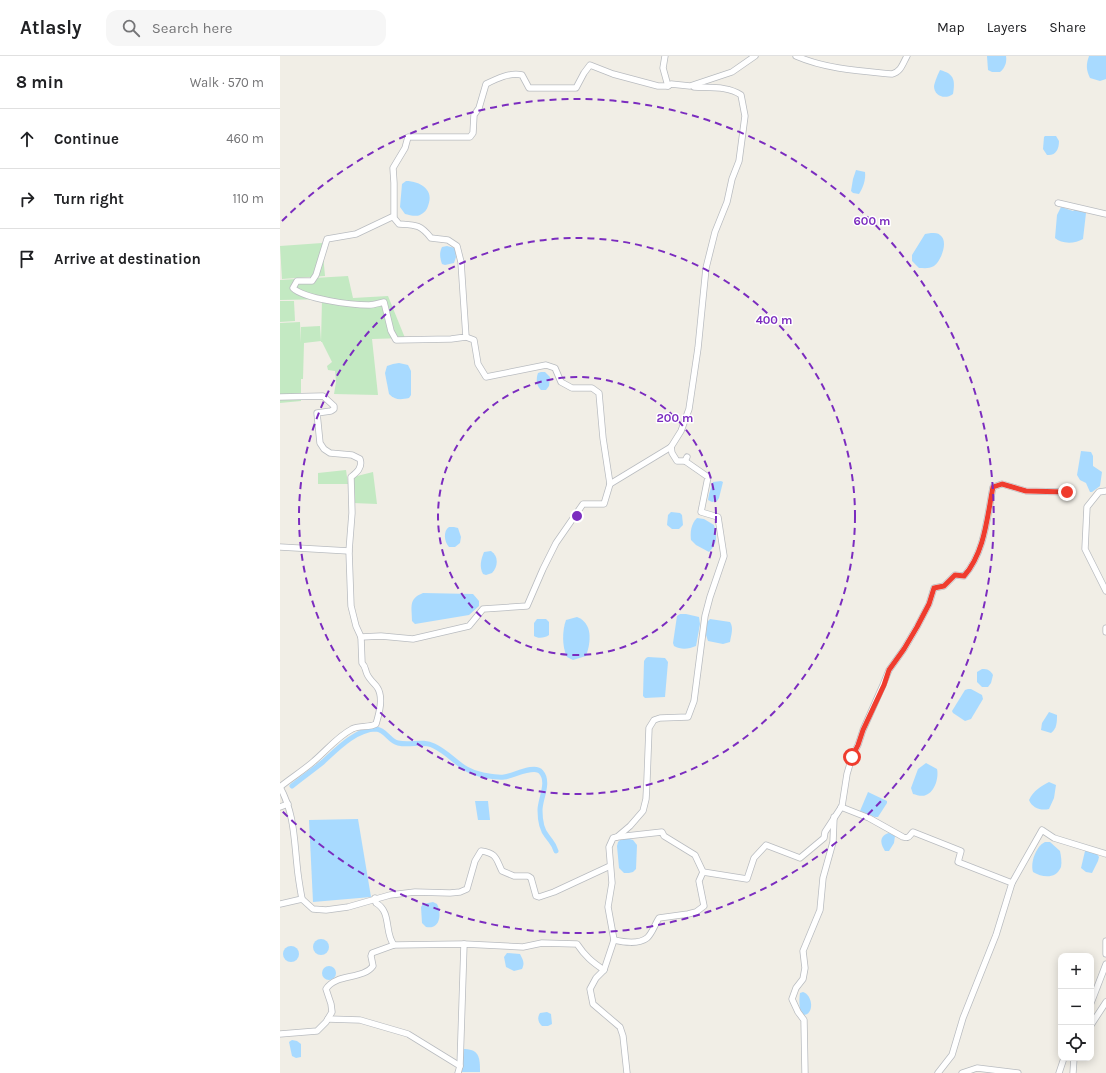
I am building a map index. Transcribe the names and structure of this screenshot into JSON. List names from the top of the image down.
{
  "page": {
    "header": "Atlasly",
    "search": "Search here",
    "nav": ["Map", "Layers", "Share"],
    "heading": ["8 min", "Walk · 570 m"],
    "list": [
      ["Continue", "460 m"],
      ["Turn right", "110 m"],
      "Arrive at destination"
    ],
    "map_buttons": ["+", "−"]
  },
  "rings": ["600 m", "400 m", "200 m"]
}
